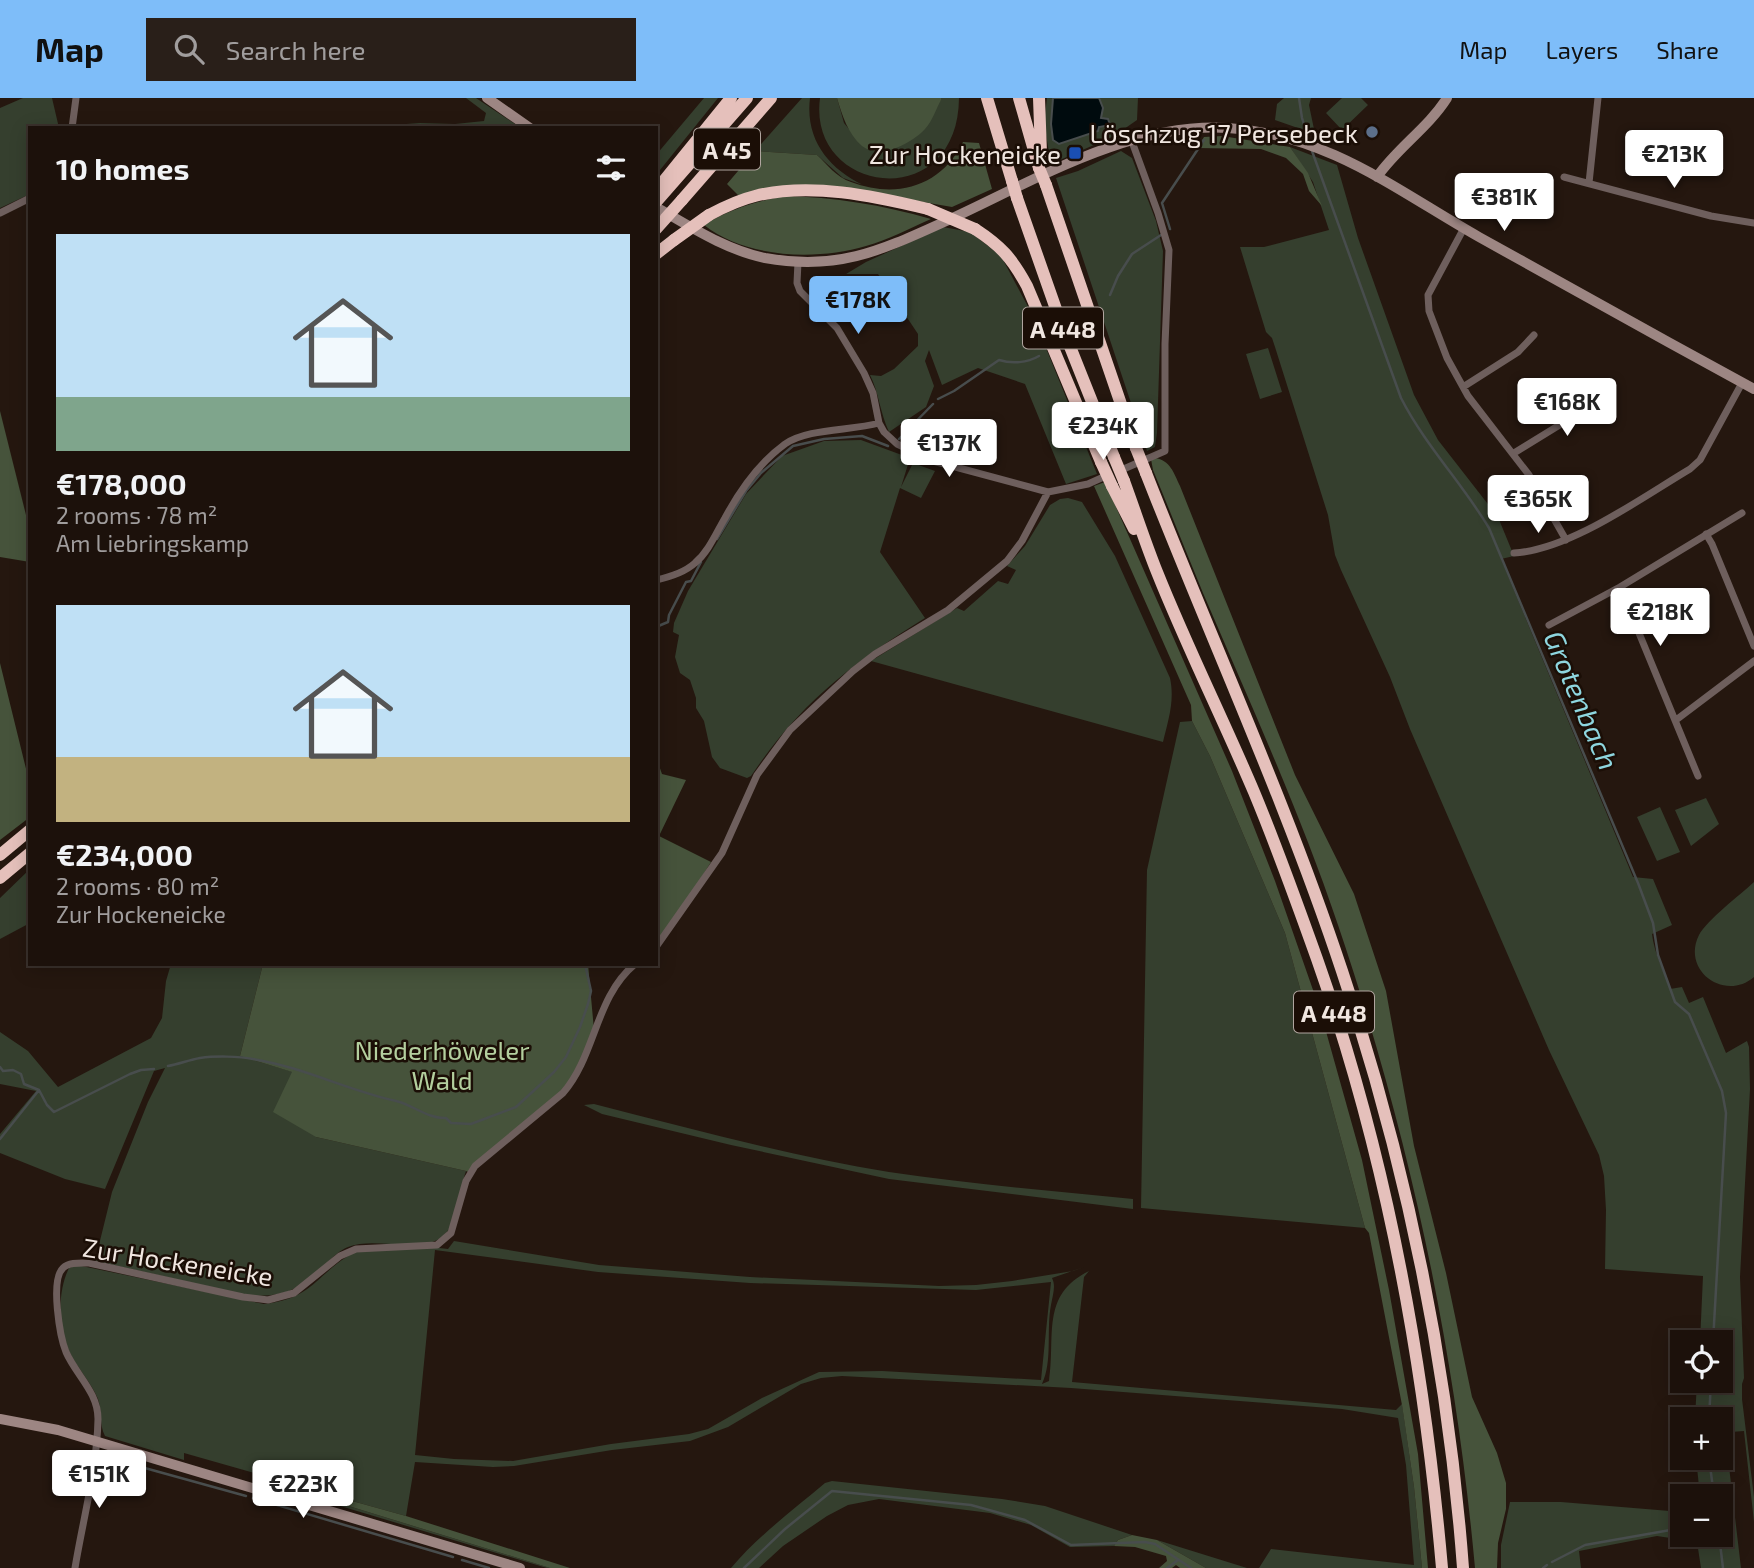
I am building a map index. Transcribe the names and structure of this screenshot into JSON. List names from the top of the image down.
{
  "streets": {
    "highway": ["A 45", "A 448"],
    "street": ["Zur Hockeneicke"]
  },
  "water": ["Grotenbach"],
  "parks": ["Niederhöweler Wald"],
  "places": {
    "other": ["Löschzug 17 Persebeck"],
    "transit": ["Zur Hockeneicke"]
  },
  "page": {
    "header": "Map",
    "search": "Search here",
    "nav": ["Map", "Layers", "Share"],
    "heading": "10 homes",
    "price": [
      "€213K",
      "€381K",
      "€178K",
      "€168K",
      "€234K",
      "€137K",
      "€365K",
      "€218K",
      "€151K",
      "€223K"
    ],
    "list": [
      {
        "name": "€178,000",
        "note": "2 rooms · 78 m² · Am Liebringskamp"
      },
      {
        "name": "€234,000",
        "note": "2 rooms · 80 m² · Zur Hockeneicke"
      }
    ],
    "map_buttons": ["+", "−"]
  }
}
